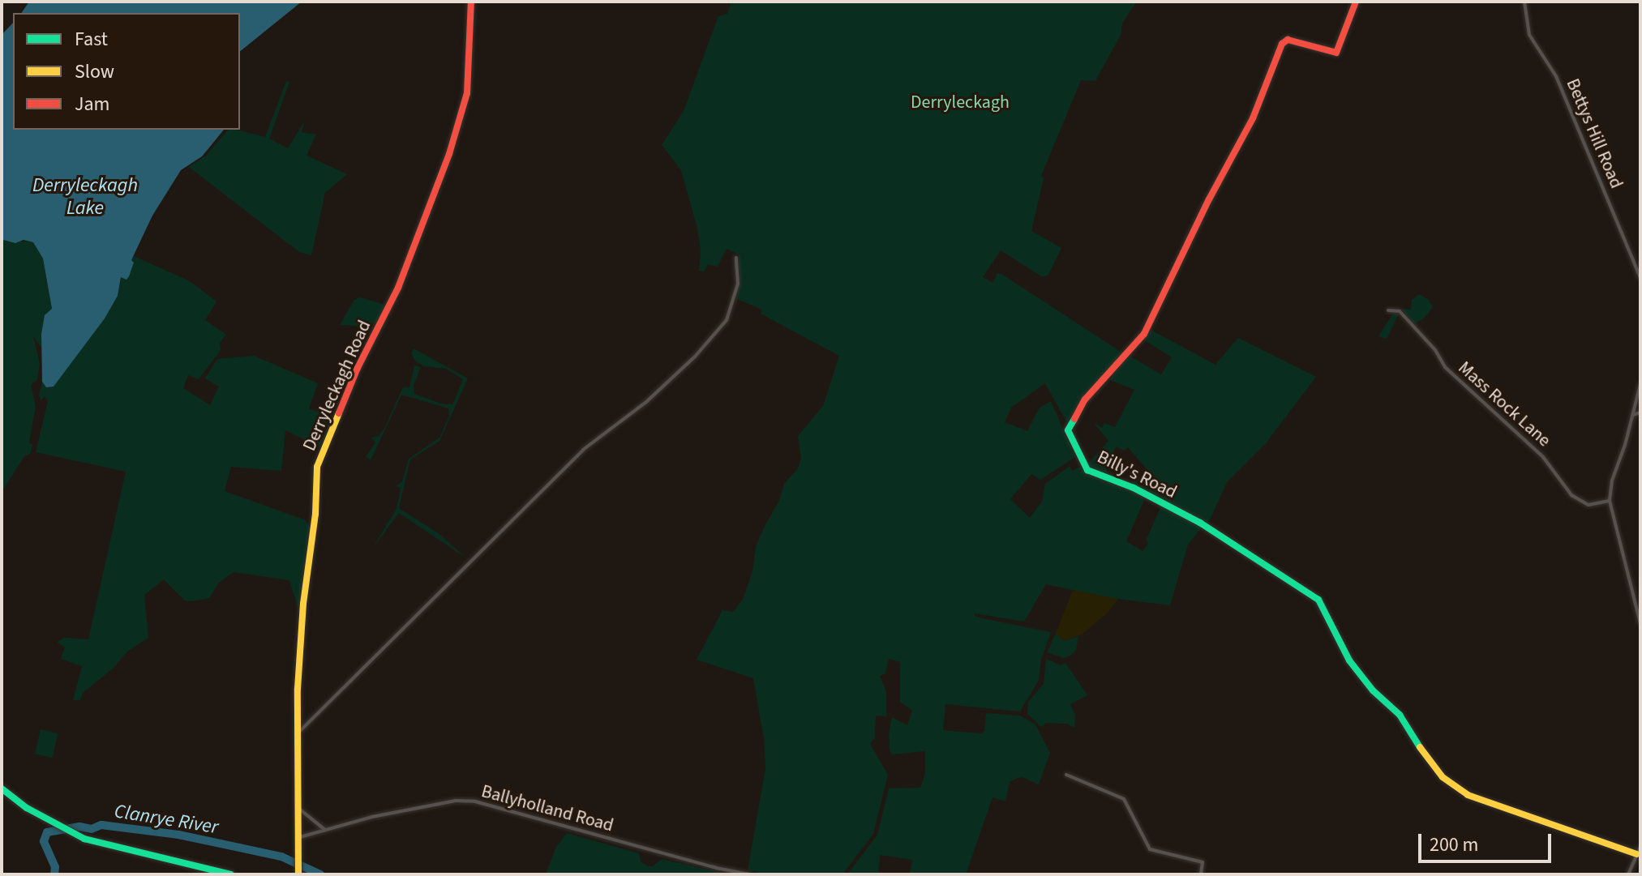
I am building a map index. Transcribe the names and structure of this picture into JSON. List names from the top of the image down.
{
  "streets": {
    "street": [
      "Bettys Hill Road",
      "Derryleckagh Road",
      "Mass Rock Lane",
      "Billy's Road",
      "Ballyholland Road"
    ]
  },
  "crossings": [
    ["Derryleckagh Road", "Ballyholland Road"]
  ],
  "water": ["Derryleckagh Lake", "Clanrye River"],
  "parks": ["Derryleckagh"],
  "legend": ["Fast", "Slow", "Jam"],
  "scale_bar": "200 m"
}
